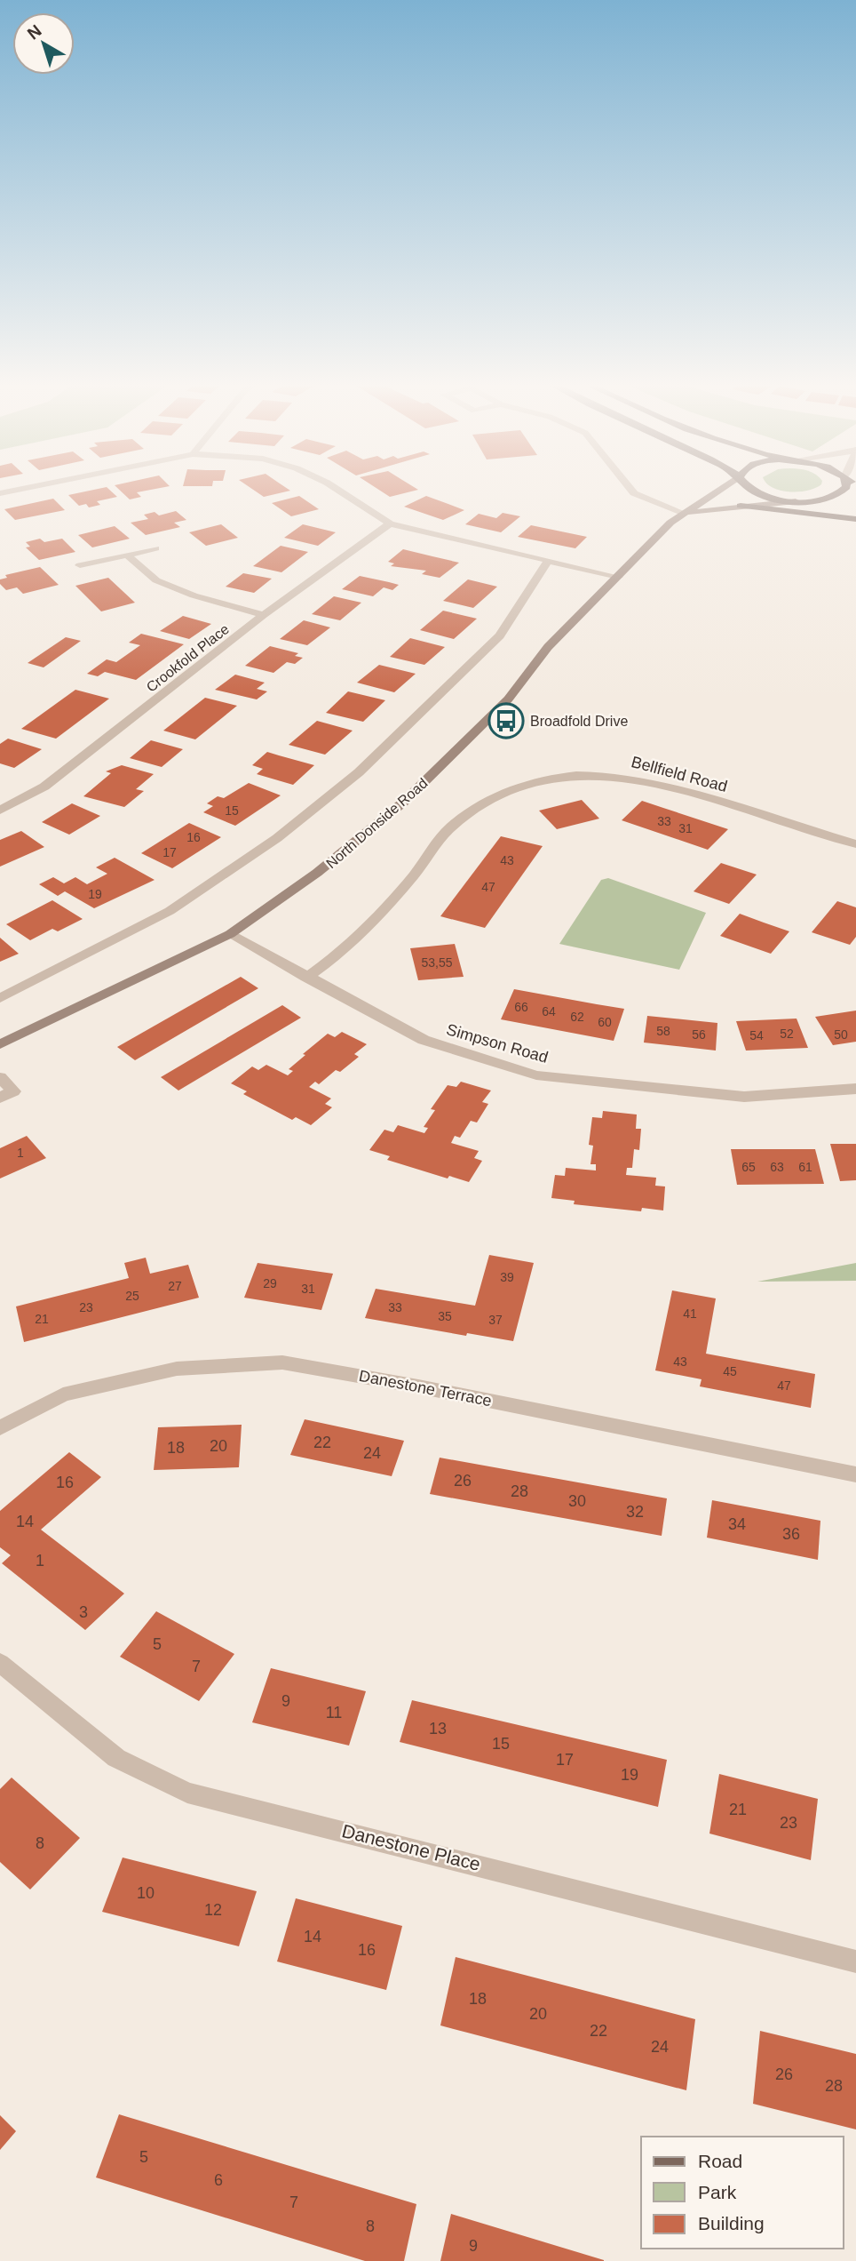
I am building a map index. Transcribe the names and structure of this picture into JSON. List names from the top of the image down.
{
  "streets": {
    "main road": ["North Donside Road"],
    "street": [
      "Crookfold Place",
      "Bellfield Road",
      "Simpson Road",
      "Danestone Terrace",
      "Danestone Place"
    ]
  },
  "crossings": [
    ["Bellfield Road", "Simpson Road"],
    ["North Donside Road", "Simpson Road"]
  ],
  "places": {
    "bus stop": ["Broadfold Drive"]
  },
  "house_numbers": [
    "15",
    "33",
    "31",
    "16",
    "17",
    "43",
    "47",
    "19",
    "53,55",
    "66",
    "64",
    "62",
    "60",
    "58",
    "52",
    "56",
    "50",
    "54",
    "1",
    "65",
    "63",
    "61",
    "39",
    "29",
    "27",
    "31",
    "25",
    "23",
    "33",
    "41",
    "35",
    "21",
    "37",
    "43",
    "45",
    "47",
    "22",
    "20",
    "18",
    "24",
    "26",
    "16",
    "28",
    "30",
    "32",
    "14",
    "34",
    "36",
    "1",
    "3",
    "5",
    "7",
    "9",
    "11",
    "13",
    "15",
    "17",
    "19",
    "21",
    "23",
    "8",
    "10",
    "12",
    "14",
    "16",
    "18",
    "20",
    "22",
    "24",
    "26",
    "28",
    "5",
    "6",
    "7",
    "8",
    "9"
  ],
  "legend": ["Road", "Park", "Building"],
  "north": "top left"
}
